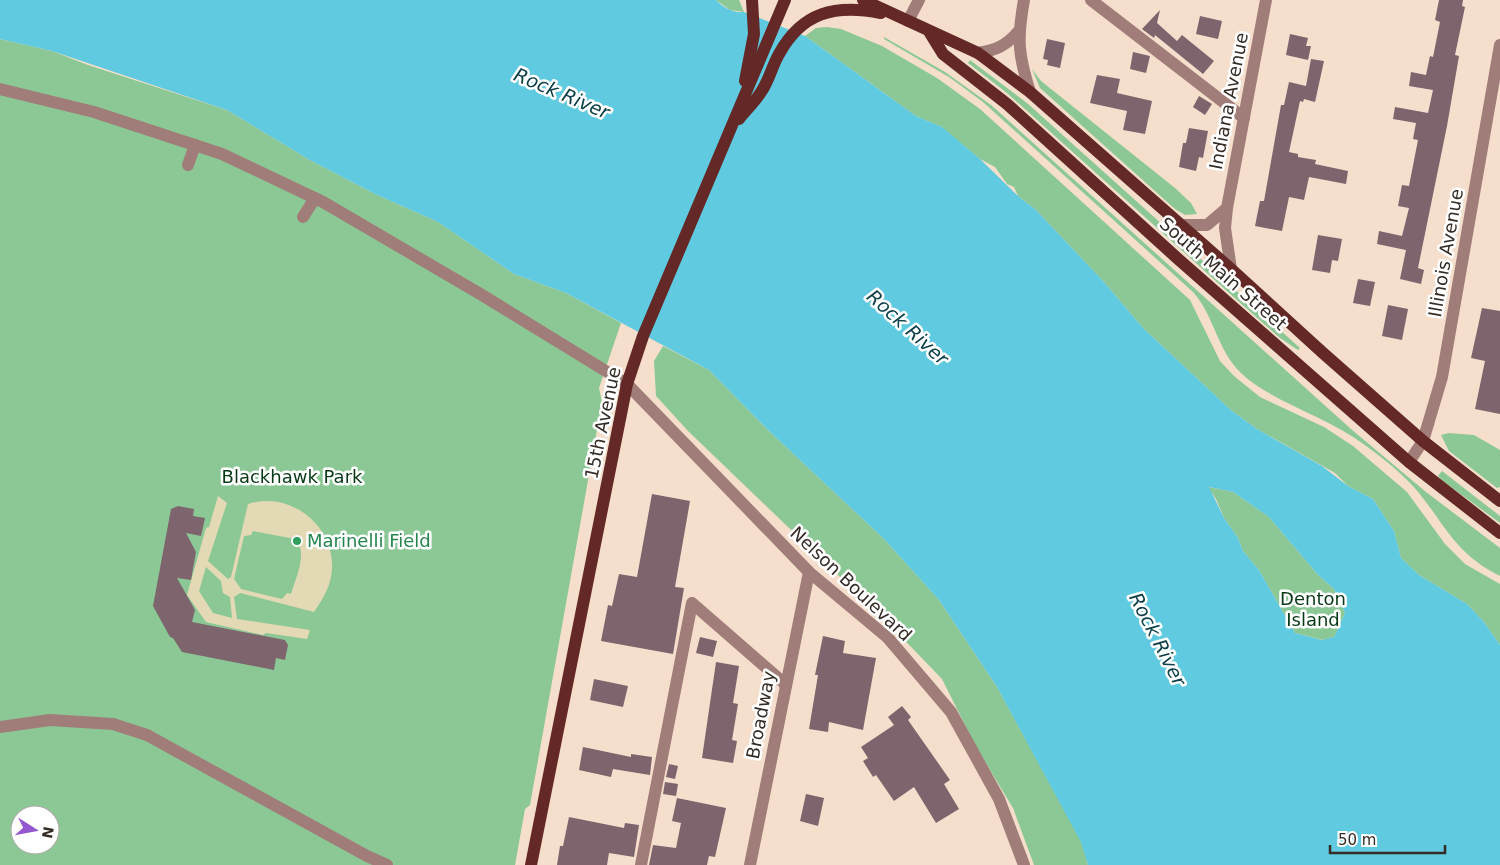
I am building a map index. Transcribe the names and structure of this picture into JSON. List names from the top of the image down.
{
  "streets": {
    "main road": ["South Main Street", "15th Avenue"],
    "street": [
      "Indiana Avenue",
      "Illinois Avenue",
      "Nelson Boulevard",
      "Broadway"
    ]
  },
  "crossings": [
    ["Indiana Avenue", "South Main Street"],
    ["Illinois Avenue", "South Main Street"],
    ["15th Avenue", "Nelson Boulevard"],
    ["Nelson Boulevard", "Broadway"]
  ],
  "water": ["Rock River"],
  "parks": ["Blackhawk Park", "Denton Island"],
  "places": ["Marinelli Field"],
  "scale_bar": "50 m",
  "north": "right"
}
